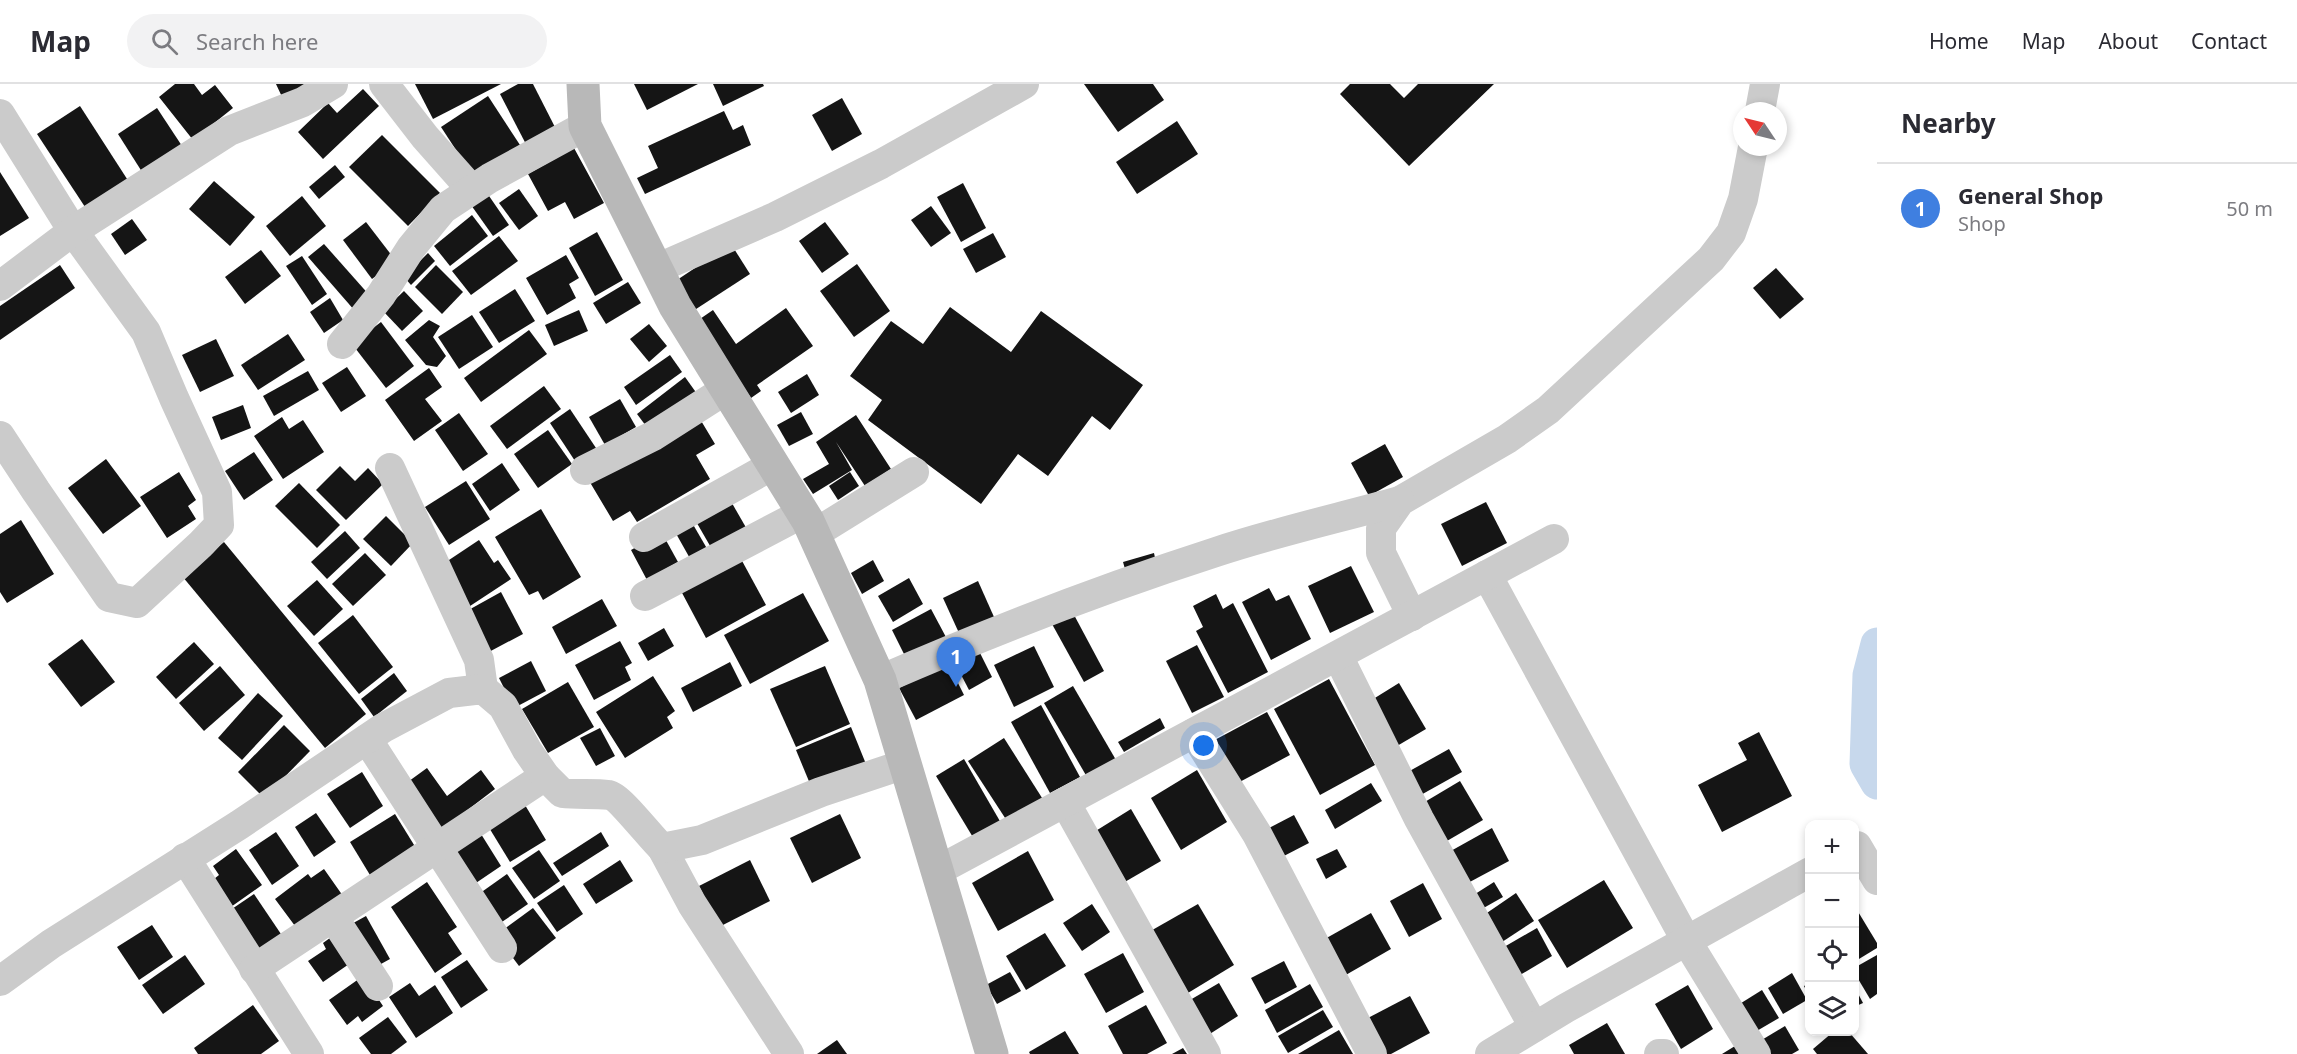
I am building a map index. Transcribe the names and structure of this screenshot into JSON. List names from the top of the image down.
{
  "north": "top left",
  "page": {
    "header": "Map",
    "search": "Search here",
    "nav": [
      "Home",
      "Map",
      "About",
      "Contact"
    ],
    "heading": "Nearby",
    "list": [
      {
        "mark": "1",
        "name": "General Shop",
        "note": "Shop",
        "value": "50 m"
      }
    ],
    "pins": "1",
    "map_buttons": ["+", "−"]
  }
}
